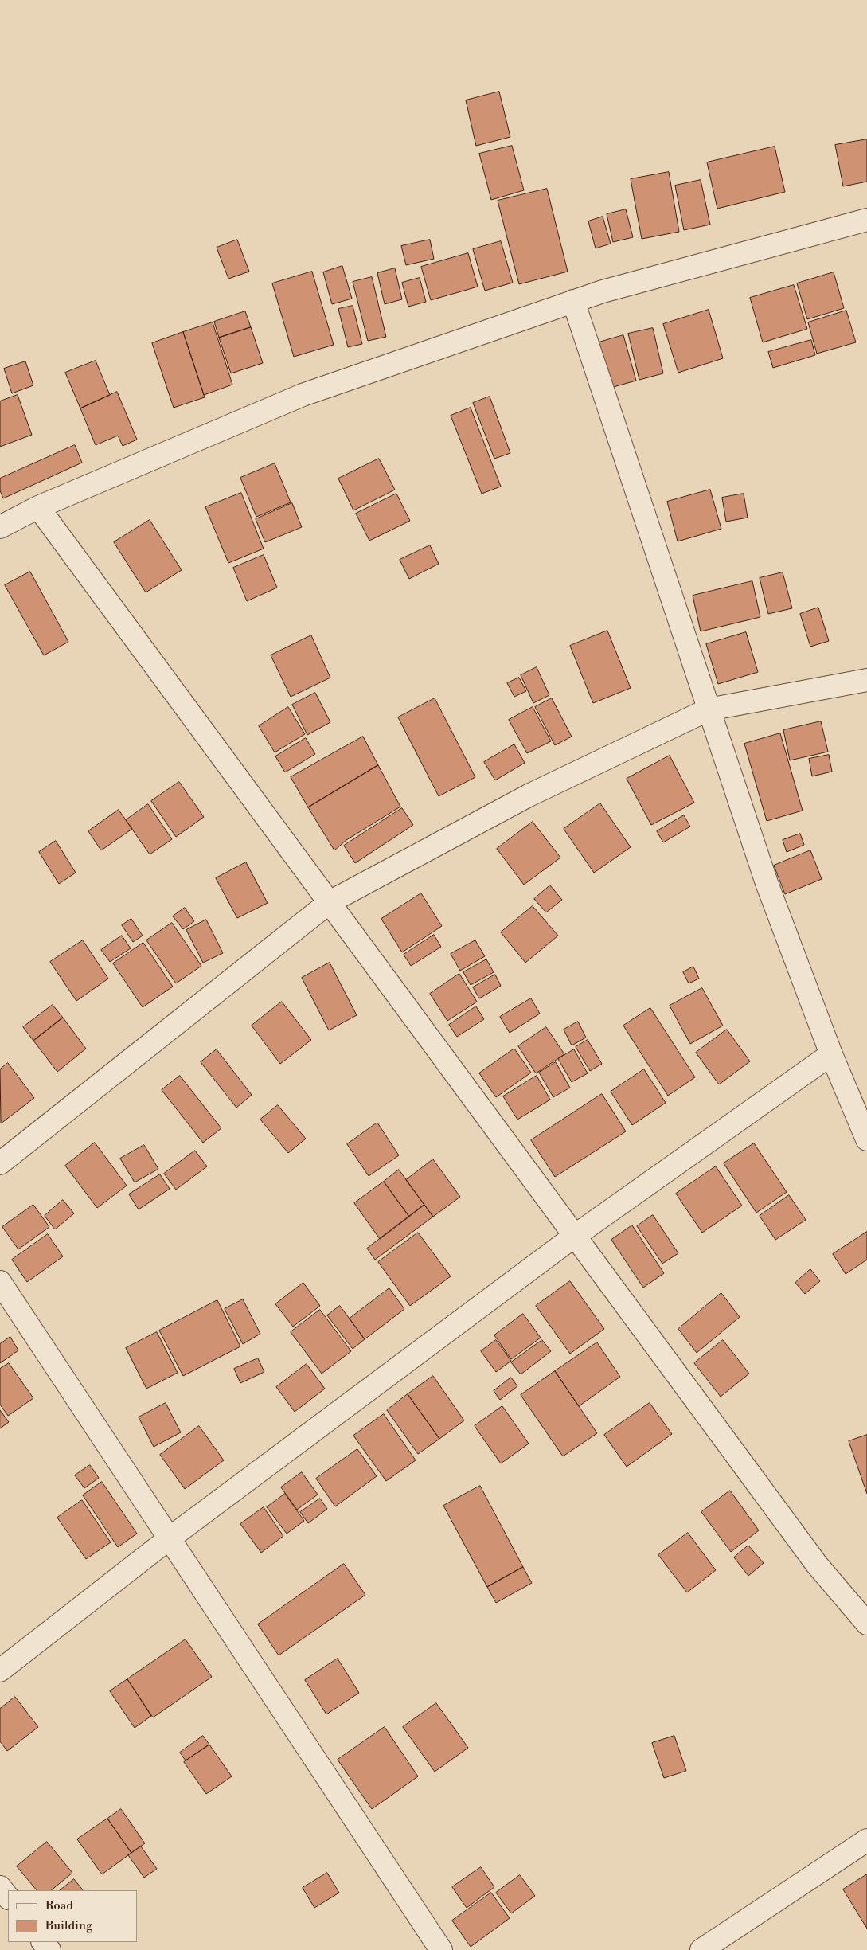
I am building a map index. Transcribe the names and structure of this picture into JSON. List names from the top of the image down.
{
  "legend": ["Road", "Building"]
}
